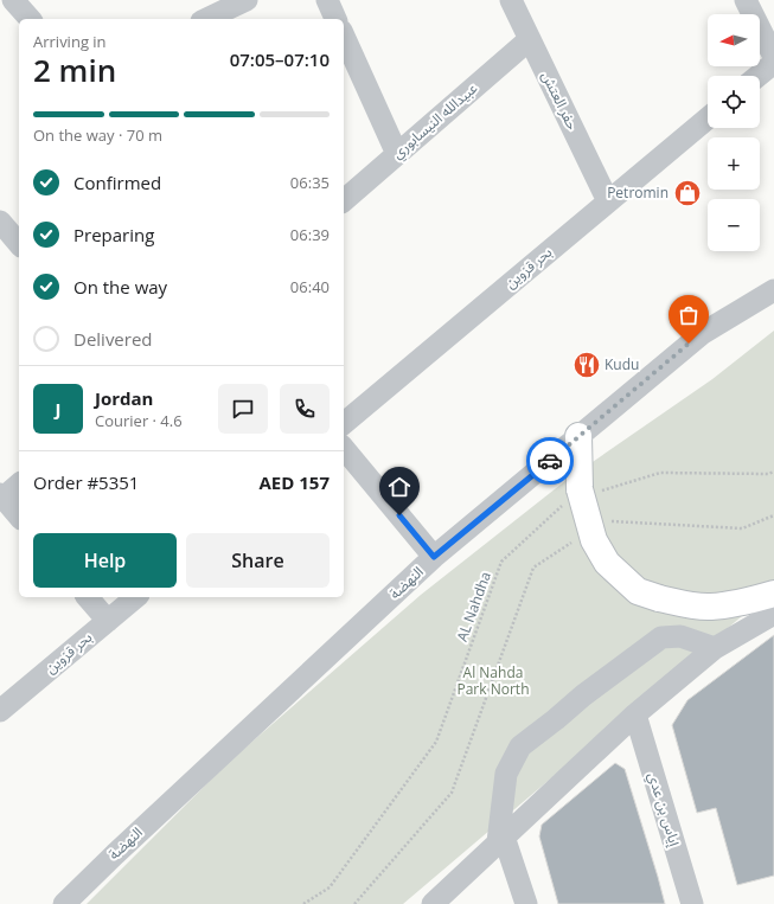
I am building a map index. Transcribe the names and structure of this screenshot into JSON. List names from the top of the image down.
{
  "streets": {
    "street": [
      "حفر العتش",
      "عبيدالله النيسابوري",
      "بحر قزوين",
      "النهضة",
      "إياس بن عدي"
    ],
    "path": ["AL Nahdha"]
  },
  "crossings": [
    ["حفر العتش", "عبيدالله النيسابوري"],
    ["حفر العتش", "بحر قزوين"]
  ],
  "parks": ["Al Nahda Park North"],
  "places": {
    "shop": ["Petromin"],
    "restaurant": ["Kudu"]
  },
  "north": "left",
  "page": {
    "map_buttons": ["+", "−"],
    "heading": ["2 min", "Arriving in", "07:05–07:10"],
    "panel": [
      "Jordan",
      "Courier · 4.6",
      "Order #5351",
      "AED 157"
    ],
    "bar": "On the way · 70 m",
    "list": [
      ["Confirmed", "06:35"],
      ["Preparing", "06:39"],
      ["On the way", "06:40"],
      "Delivered"
    ],
    "round": "J",
    "buttons": ["Help", "Share"]
  }
}
